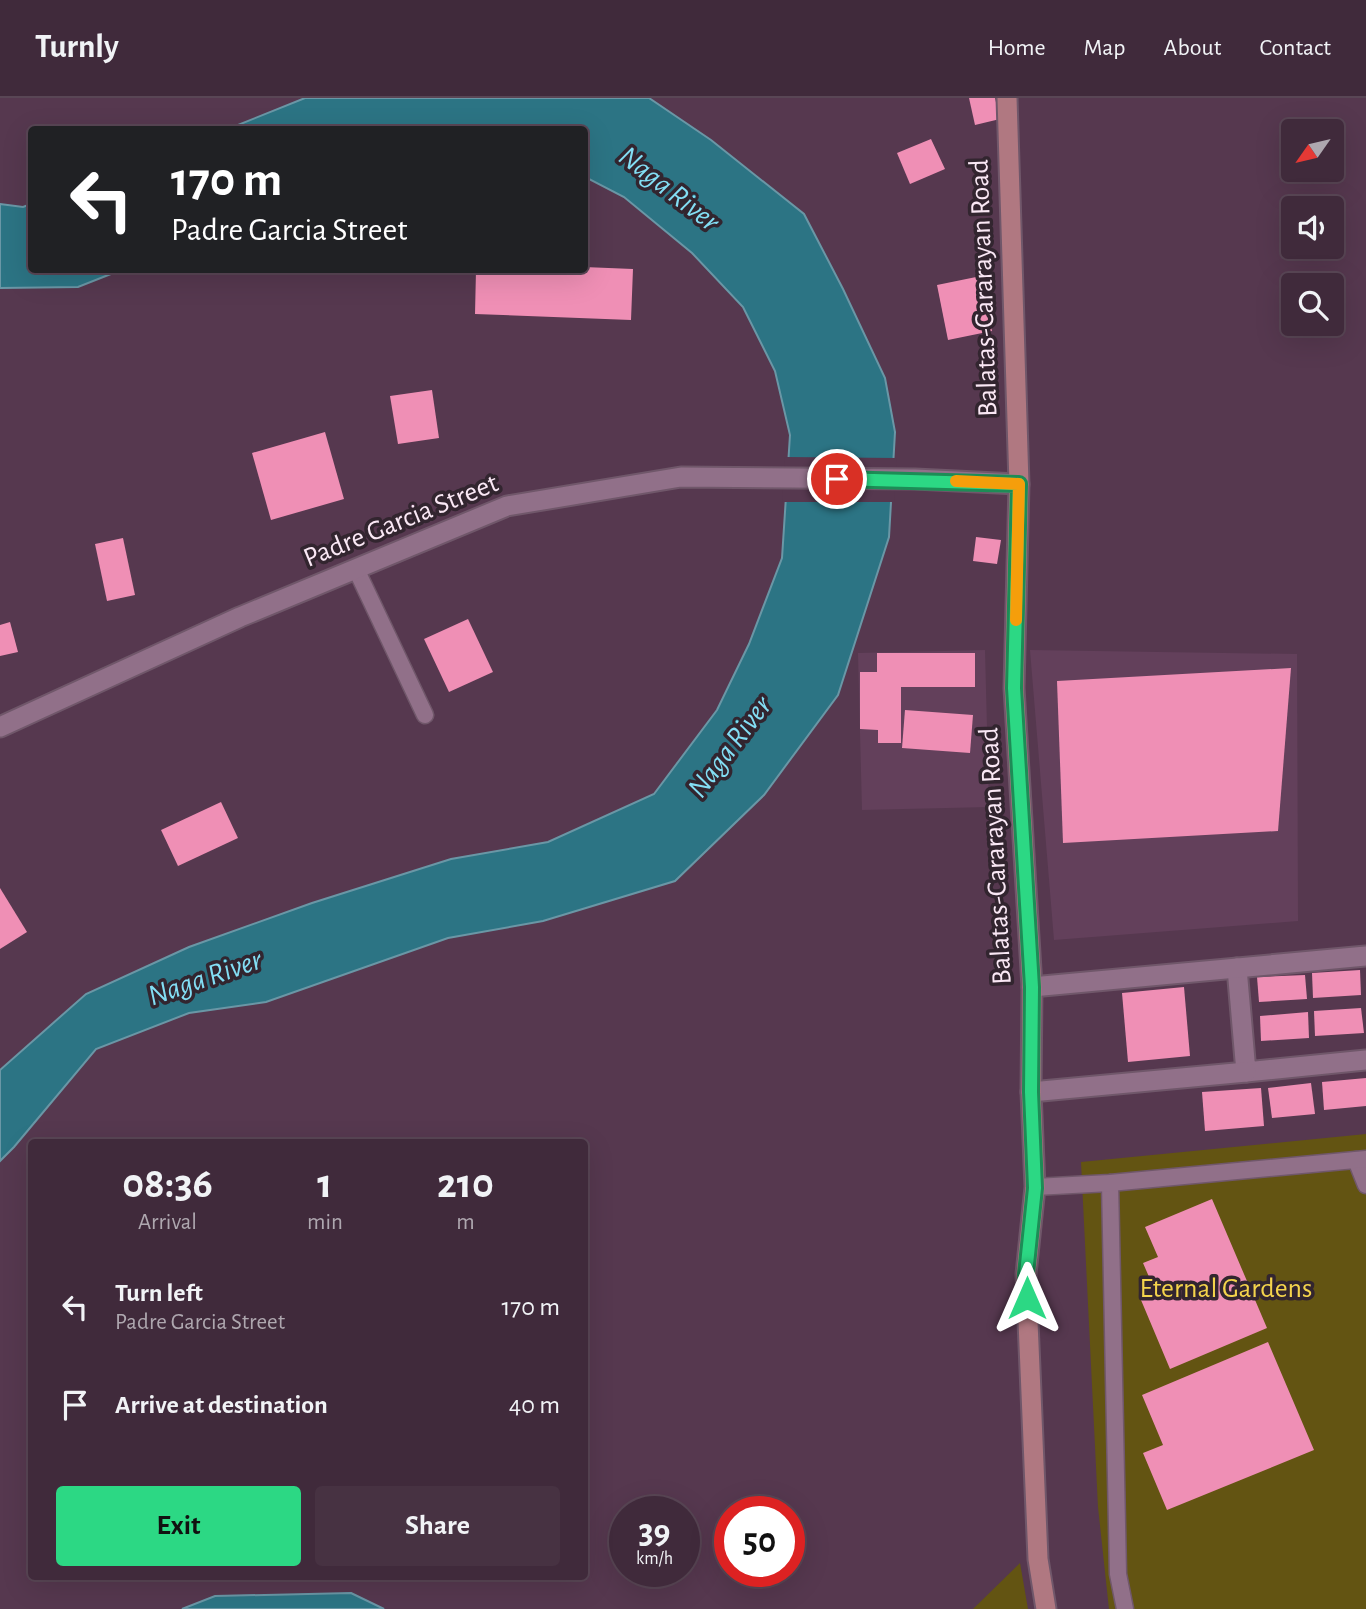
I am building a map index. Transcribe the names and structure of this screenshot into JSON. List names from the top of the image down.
{
  "streets": {
    "main road": ["Balatas-Cararayan Road"],
    "street": ["Padre Garcia Street"]
  },
  "crossings": [
    ["Balatas-Cararayan Road", "Padre Garcia Street"]
  ],
  "water": ["Naga River"],
  "parks": ["Eternal Gardens"],
  "north": "bottom left",
  "page": {
    "header": "Turnly",
    "nav": [
      "Home",
      "Map",
      "About",
      "Contact"
    ],
    "turn": ["170 m", "Padre Garcia Street"],
    "eta": [
      "08:36",
      "Arrival",
      "1",
      "min",
      "210",
      "m"
    ],
    "list": [
      {
        "name": "Turn left",
        "note": "Padre Garcia Street",
        "value": "170 m"
      },
      {
        "name": "Arrive at destination",
        "value": "40 m"
      }
    ],
    "buttons": ["Exit", "Share"],
    "speed": "39 km/h",
    "limit": "50"
  }
}
